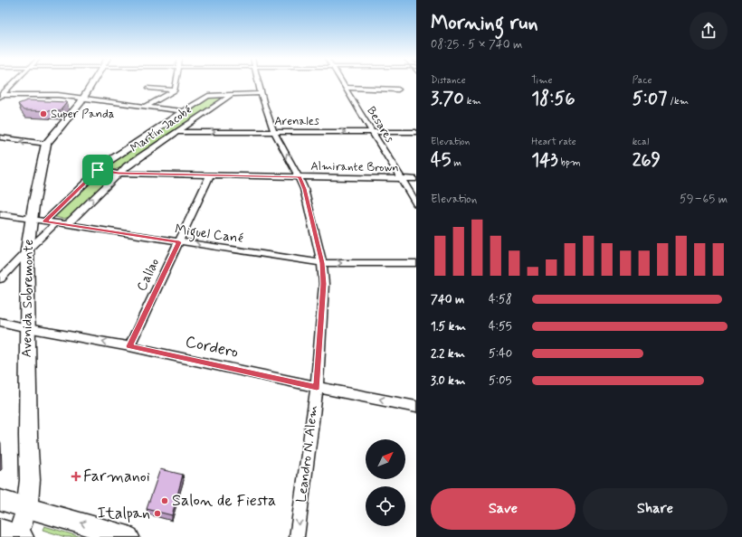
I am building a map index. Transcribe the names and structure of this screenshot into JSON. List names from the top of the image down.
{
  "streets": {
    "main road": ["Avenida Sobremonte"],
    "street": [
      "Arenales",
      "Besares",
      "Martín Jacobé",
      "Almirante Brown",
      "Miguel Cané",
      "Callao",
      "Cordero",
      "Leandro N. Alem"
    ]
  },
  "crossings": [
    ["Arenales", "Besares"],
    ["Arenales", "Martín Jacobé"],
    ["Arenales", "Leandro N. Alem"],
    ["Besares", "Almirante Brown"],
    ["Martín Jacobé", "Almirante Brown"],
    ["Martín Jacobé", "Miguel Cané"],
    ["Martín Jacobé", "Leandro N. Alem"],
    ["Almirante Brown", "Callao"],
    ["Almirante Brown", "Leandro N. Alem"],
    ["Miguel Cané", "Callao"],
    ["Miguel Cané", "Avenida Sobremonte"],
    ["Miguel Cané", "Leandro N. Alem"],
    ["Callao", "Cordero"],
    ["Avenida Sobremonte", "Cordero"],
    ["Cordero", "Leandro N. Alem"]
  ],
  "one_way": ["Arenales", "Miguel Cané", "Cordero"],
  "places": {
    "other": ["Super Panda", "Salon de Fiesta", "Italpan"],
    "health": ["Farmanoi"]
  },
  "north": "top right",
  "page": {
    "heading": ["Morning run", "08:25 · 5 × 740 m"],
    "stats": [
      ["Distance", "3.70 km"],
      ["Time", "18:56"],
      ["Pace", "5:07 /km"],
      ["Elevation", "45 m"],
      ["Heart rate", "143 bpm"],
      ["kcal", "269"]
    ],
    "chart": ["Elevation", "59–65 m"],
    "list": [
      {
        "name": "740 m",
        "note": "4:58"
      },
      {
        "name": "1.5 km",
        "note": "4:55"
      },
      {
        "name": "2.2 km",
        "note": "5:40"
      },
      {
        "name": "3.0 km",
        "note": "5:05"
      }
    ],
    "buttons": ["Save", "Share"]
  }
}
